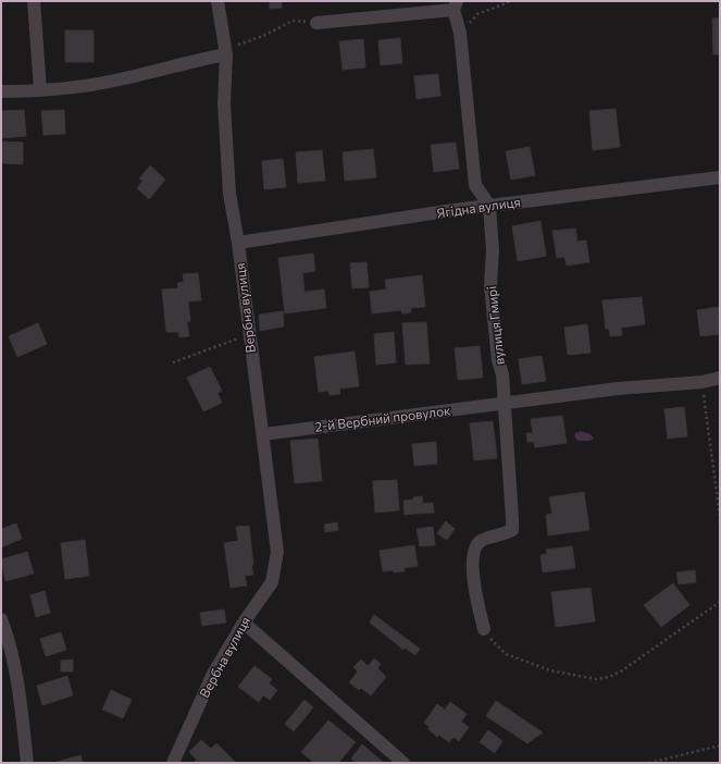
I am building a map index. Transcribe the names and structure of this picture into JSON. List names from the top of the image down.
{
  "streets": {
    "street": [
      "Ягідна вулиця",
      "Вербна вулиця",
      "вулиця Гмирі",
      "2-й Вербний провулок"
    ]
  },
  "crossings": [
    ["Ягідна вулиця", "Вербна вулиця"],
    ["Ягідна вулиця", "вулиця Гмирі"],
    ["Вербна вулиця", "2-й Вербний провулок"],
    ["вулиця Гмирі", "2-й Вербний провулок"]
  ]
}
